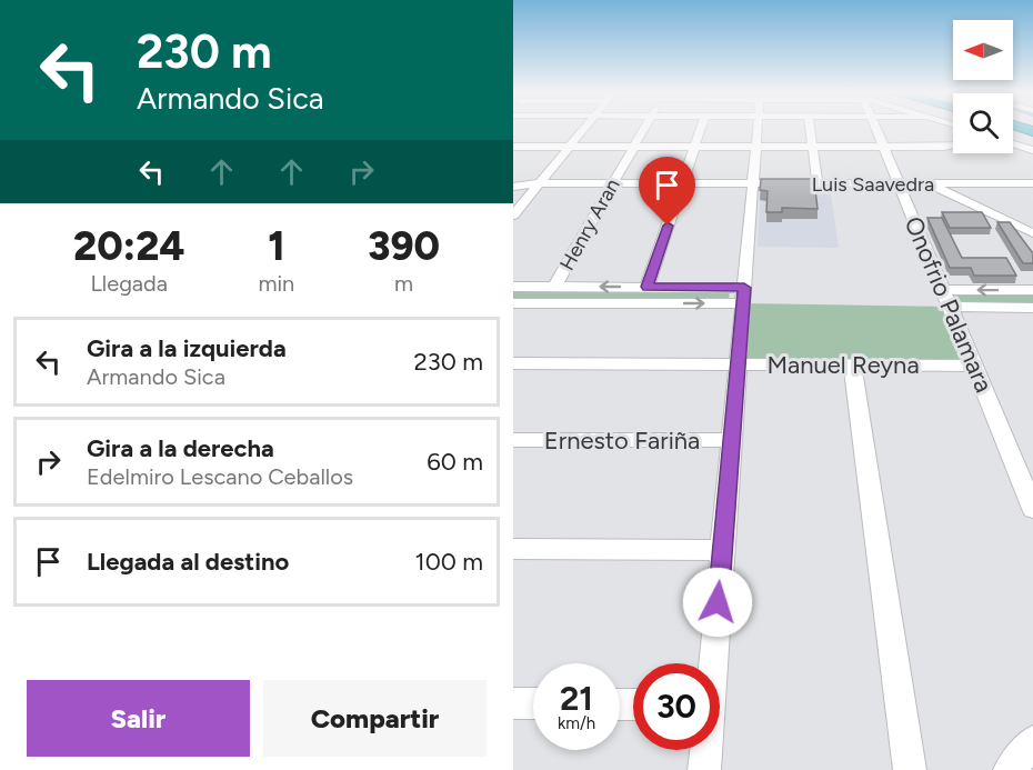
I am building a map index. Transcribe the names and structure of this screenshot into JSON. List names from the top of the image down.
{
  "streets": {
    "street": [
      "Luis Saavedra",
      "Henry Aran",
      "Onofrio Palamara",
      "Manuel Reyna",
      "Ernesto Fariña"
    ]
  },
  "crossings": [
    ["Luis Saavedra", "Henry Aran"],
    ["Luis Saavedra", "Onofrio Palamara"],
    ["Onofrio Palamara", "Manuel Reyna"]
  ],
  "north": "left",
  "page": {
    "turn": ["230 m", "Armando Sica"],
    "eta": [
      "20:24",
      "Llegada",
      "1",
      "min",
      "390",
      "m"
    ],
    "list": [
      {
        "name": "Gira a la izquierda",
        "note": "Armando Sica",
        "value": "230 m"
      },
      {
        "name": "Gira a la derecha",
        "note": "Edelmiro Lescano Ceballos",
        "value": "60 m"
      },
      {
        "name": "Llegada al destino",
        "value": "100 m"
      }
    ],
    "speed": "21 km/h",
    "limit": "30",
    "buttons": ["Salir", "Compartir"]
  }
}
